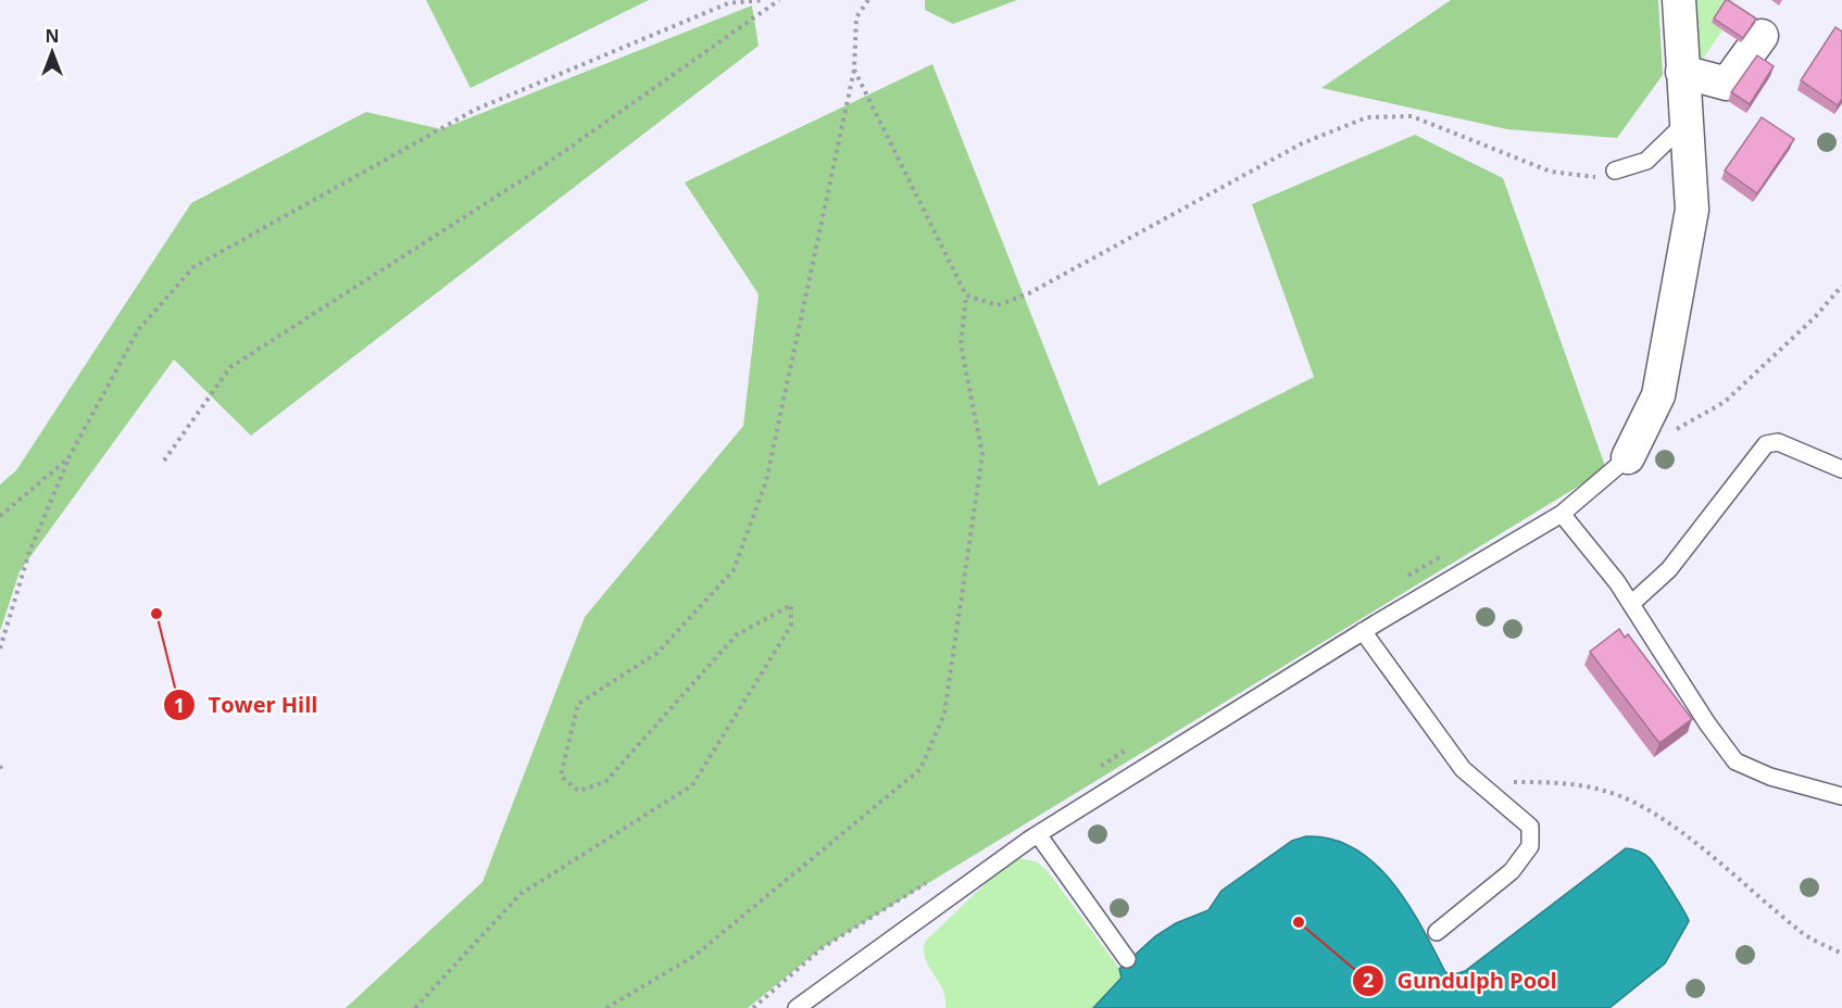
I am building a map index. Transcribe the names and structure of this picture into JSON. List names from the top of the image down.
{
  "places": ["Tower Hill", "Gundulph Pool"],
  "north": "top"
}
